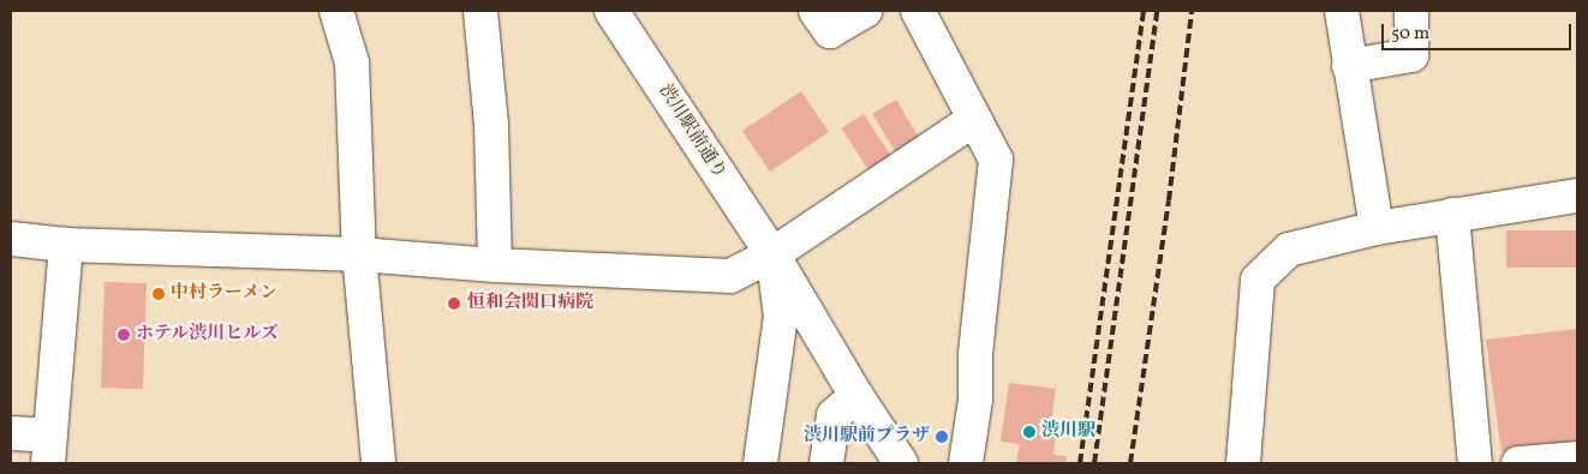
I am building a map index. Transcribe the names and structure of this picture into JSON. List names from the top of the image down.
{
  "streets": {
    "street": ["渋川駅前通り"]
  },
  "places": [
    "中村ラーメン",
    "恒和会関口病院",
    "ホテル渋川ヒルズ",
    "渋川駅",
    "渋川駅前プラザ"
  ],
  "scale_bar": "50 m"
}
